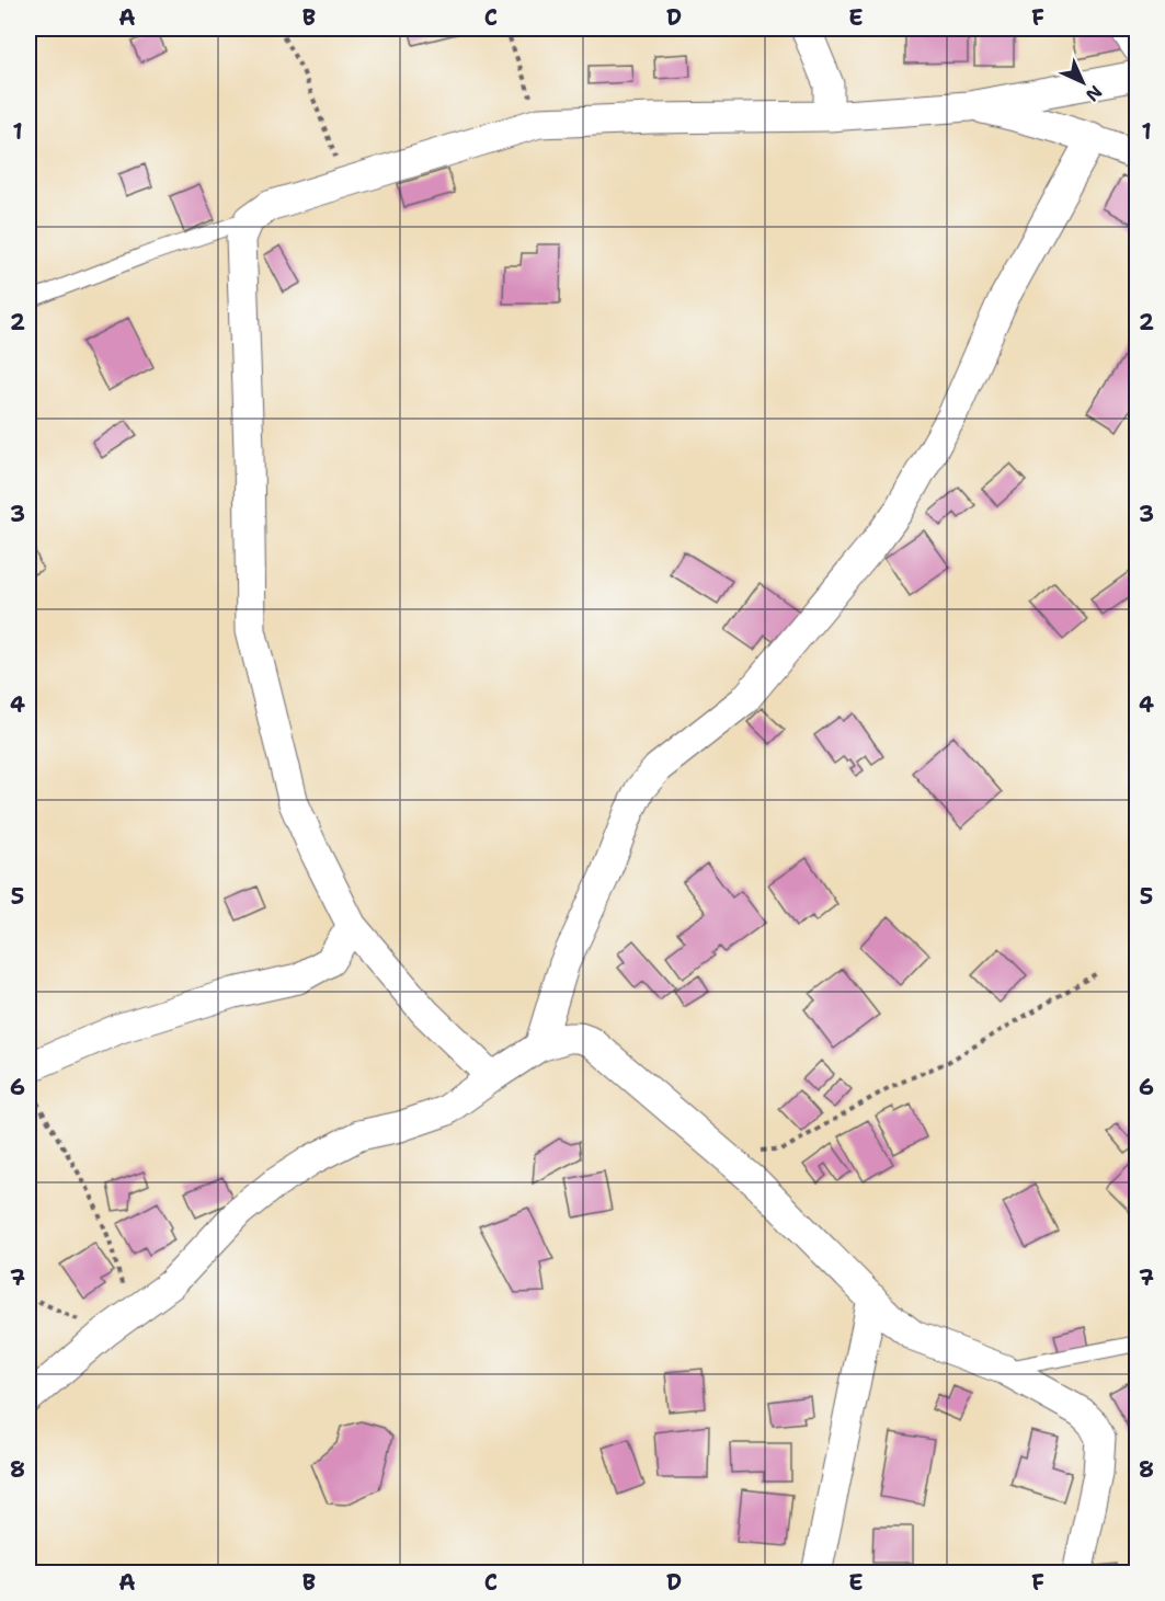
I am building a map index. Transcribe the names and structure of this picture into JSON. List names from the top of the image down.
{
  "north": "bottom right",
  "grid": {
    "columns": [
      "A",
      "B",
      "C",
      "D",
      "E",
      "F"
    ],
    "rows": [
      "1",
      "2",
      "3",
      "4",
      "5",
      "6",
      "7",
      "8"
    ]
  }
}
